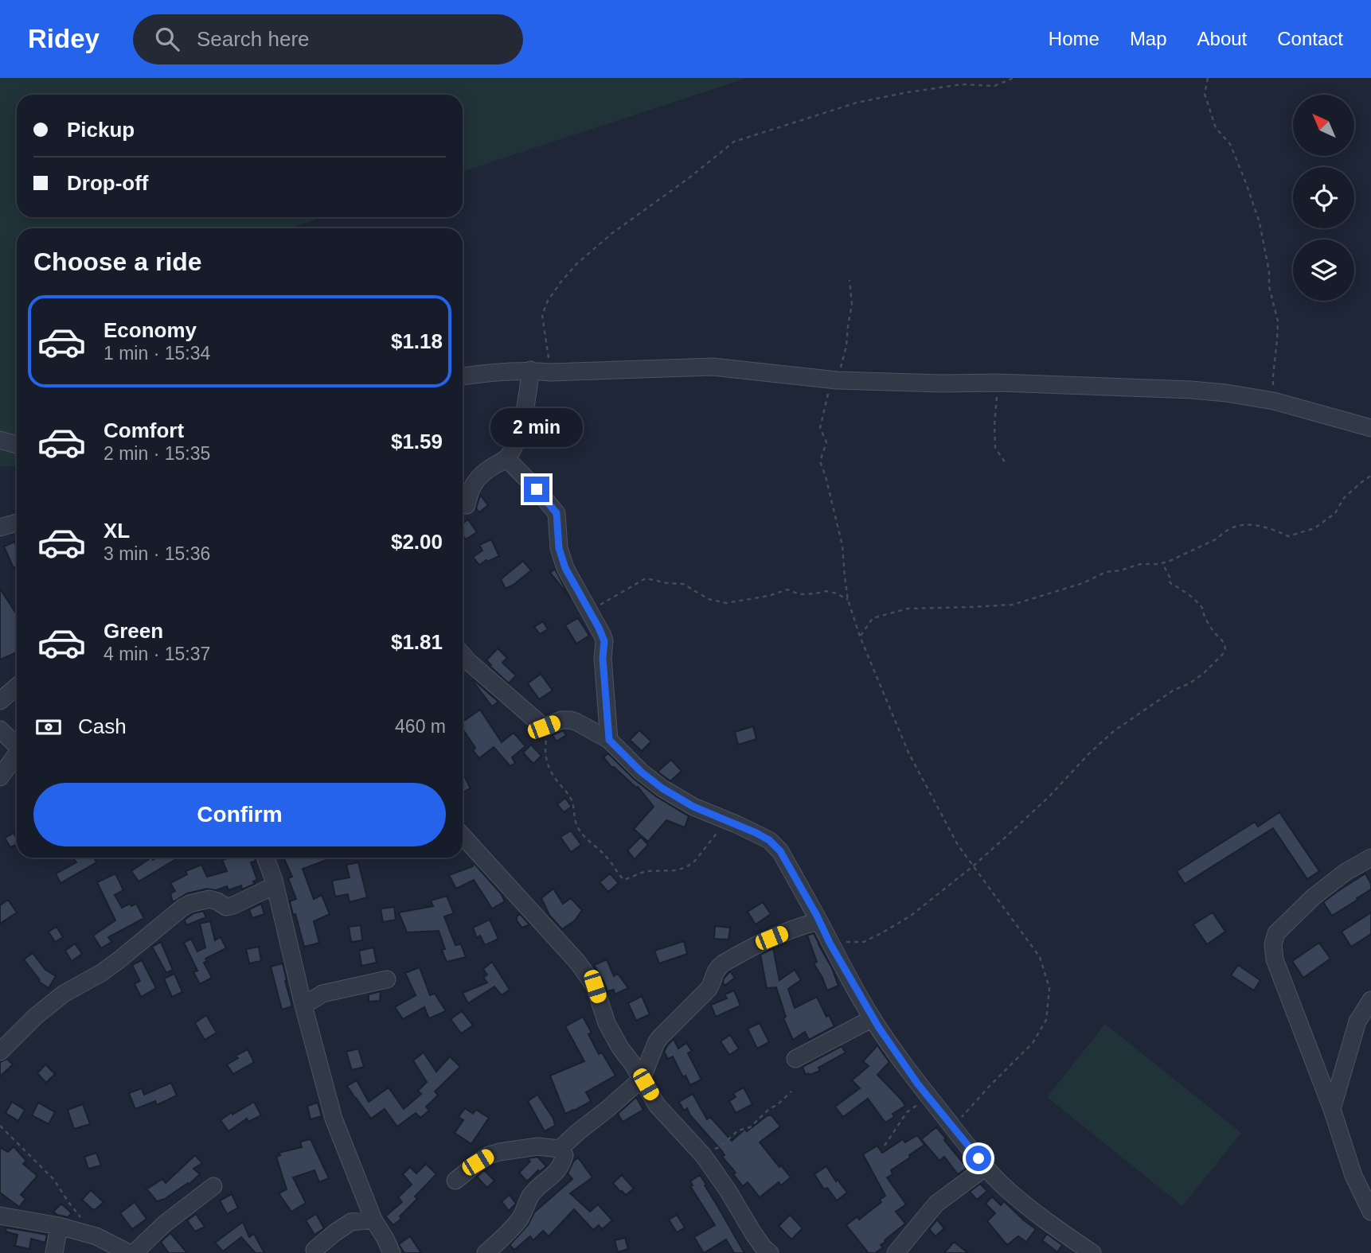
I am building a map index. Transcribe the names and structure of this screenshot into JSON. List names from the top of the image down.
{
  "north": "top left",
  "page": {
    "header": "Ridey",
    "search": "Search here",
    "nav": [
      "Home",
      "Map",
      "About",
      "Contact"
    ],
    "banner": ["Pickup", "Drop-off"],
    "heading": "Choose a ride",
    "list": [
      {
        "name": "Economy",
        "note": "1 min · 15:34",
        "value": "$1.18"
      },
      {
        "name": "Comfort",
        "note": "2 min · 15:35",
        "value": "$1.59"
      },
      {
        "name": "XL",
        "note": "3 min · 15:36",
        "value": "$2.00"
      },
      {
        "name": "Green",
        "note": "4 min · 15:37",
        "value": "$1.81"
      }
    ],
    "bubble": "2 min",
    "pay": ["Cash", "460 m"],
    "buttons": "Confirm"
  }
}
